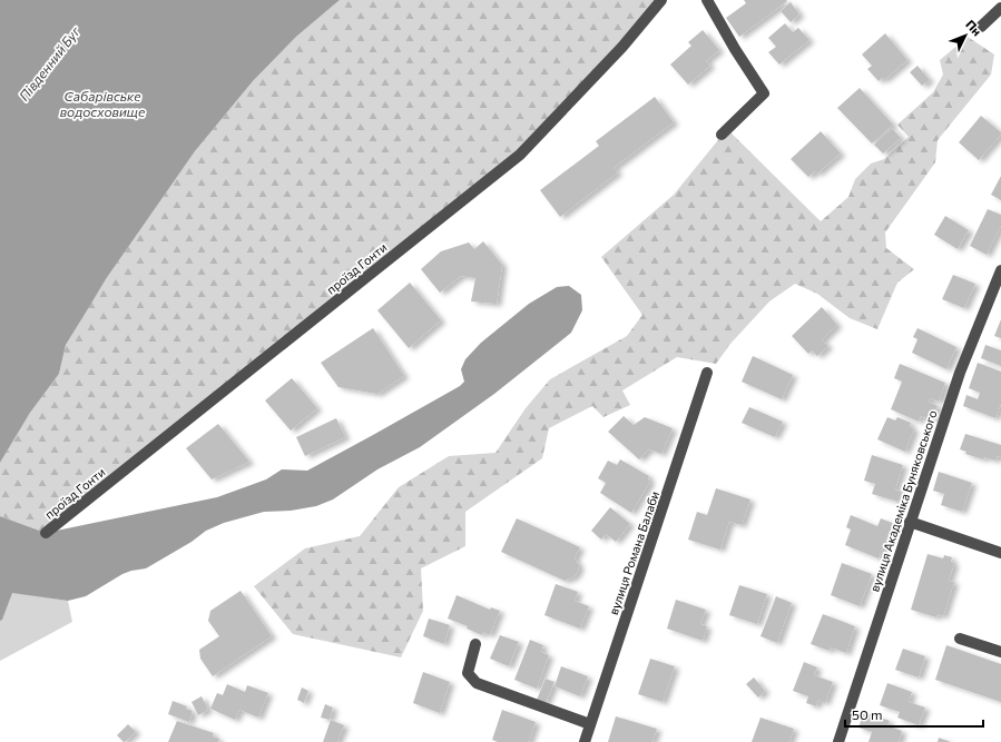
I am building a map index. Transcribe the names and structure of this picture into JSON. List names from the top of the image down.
{
  "streets": {
    "street": ["проїзд Гонти", "вулиця Академіка Буняковського", "вулиця Романа Балаби"]
  },
  "water": ["Південний Буг", "Сабарівське водосховище"],
  "scale_bar": "50 m",
  "north": "top right"
}
